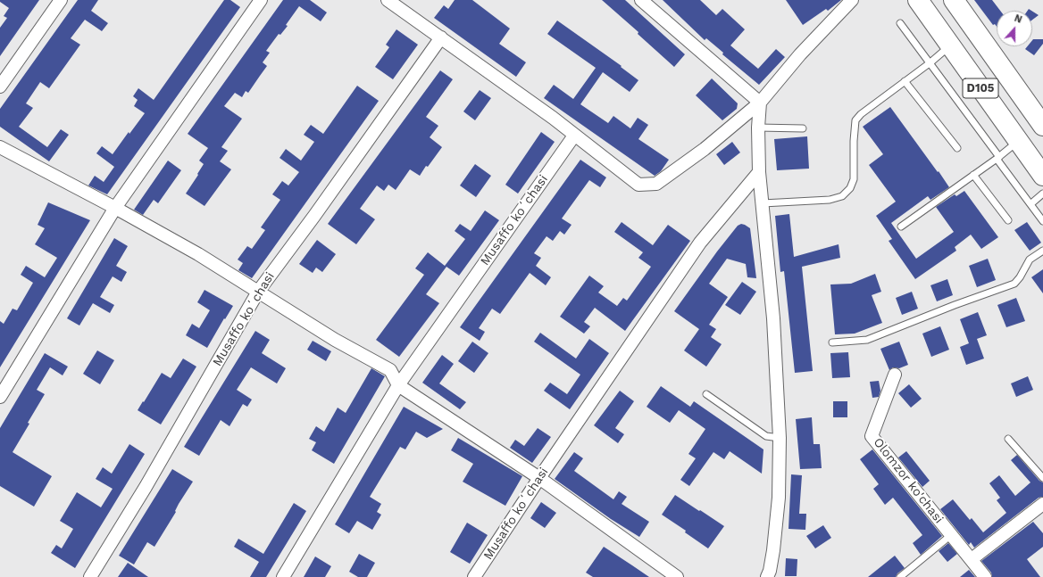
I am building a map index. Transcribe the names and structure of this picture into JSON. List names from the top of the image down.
{
  "streets": {
    "highway": ["D105"],
    "street": ["Musaffo koʻchasi", "Olomzor ko'chasi"]
  },
  "north": "top"
}
